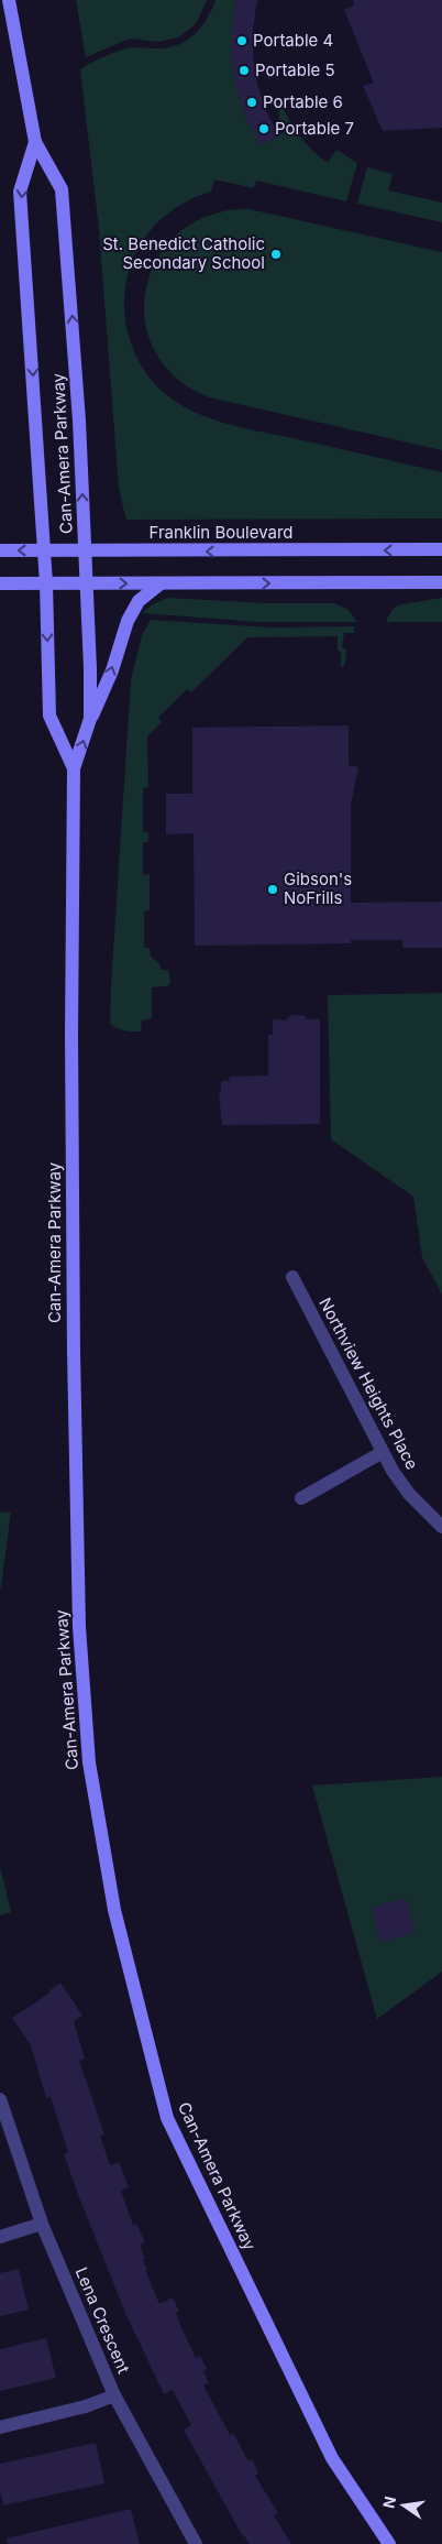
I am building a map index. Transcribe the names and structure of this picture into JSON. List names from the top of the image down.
{
  "streets": {
    "main road": ["Can-Amera Parkway", "Franklin Boulevard"],
    "street": ["Northview Heights Place", "Lena Crescent"]
  },
  "crossings": [
    ["Can-Amera Parkway", "Franklin Boulevard"]
  ],
  "places": [
    "Portable 4",
    "Portable 5",
    "Portable 6",
    "Portable 7",
    "St. Benedict Catholic Secondary School",
    "Gibson's NoFrills"
  ],
  "north": "left"
}
